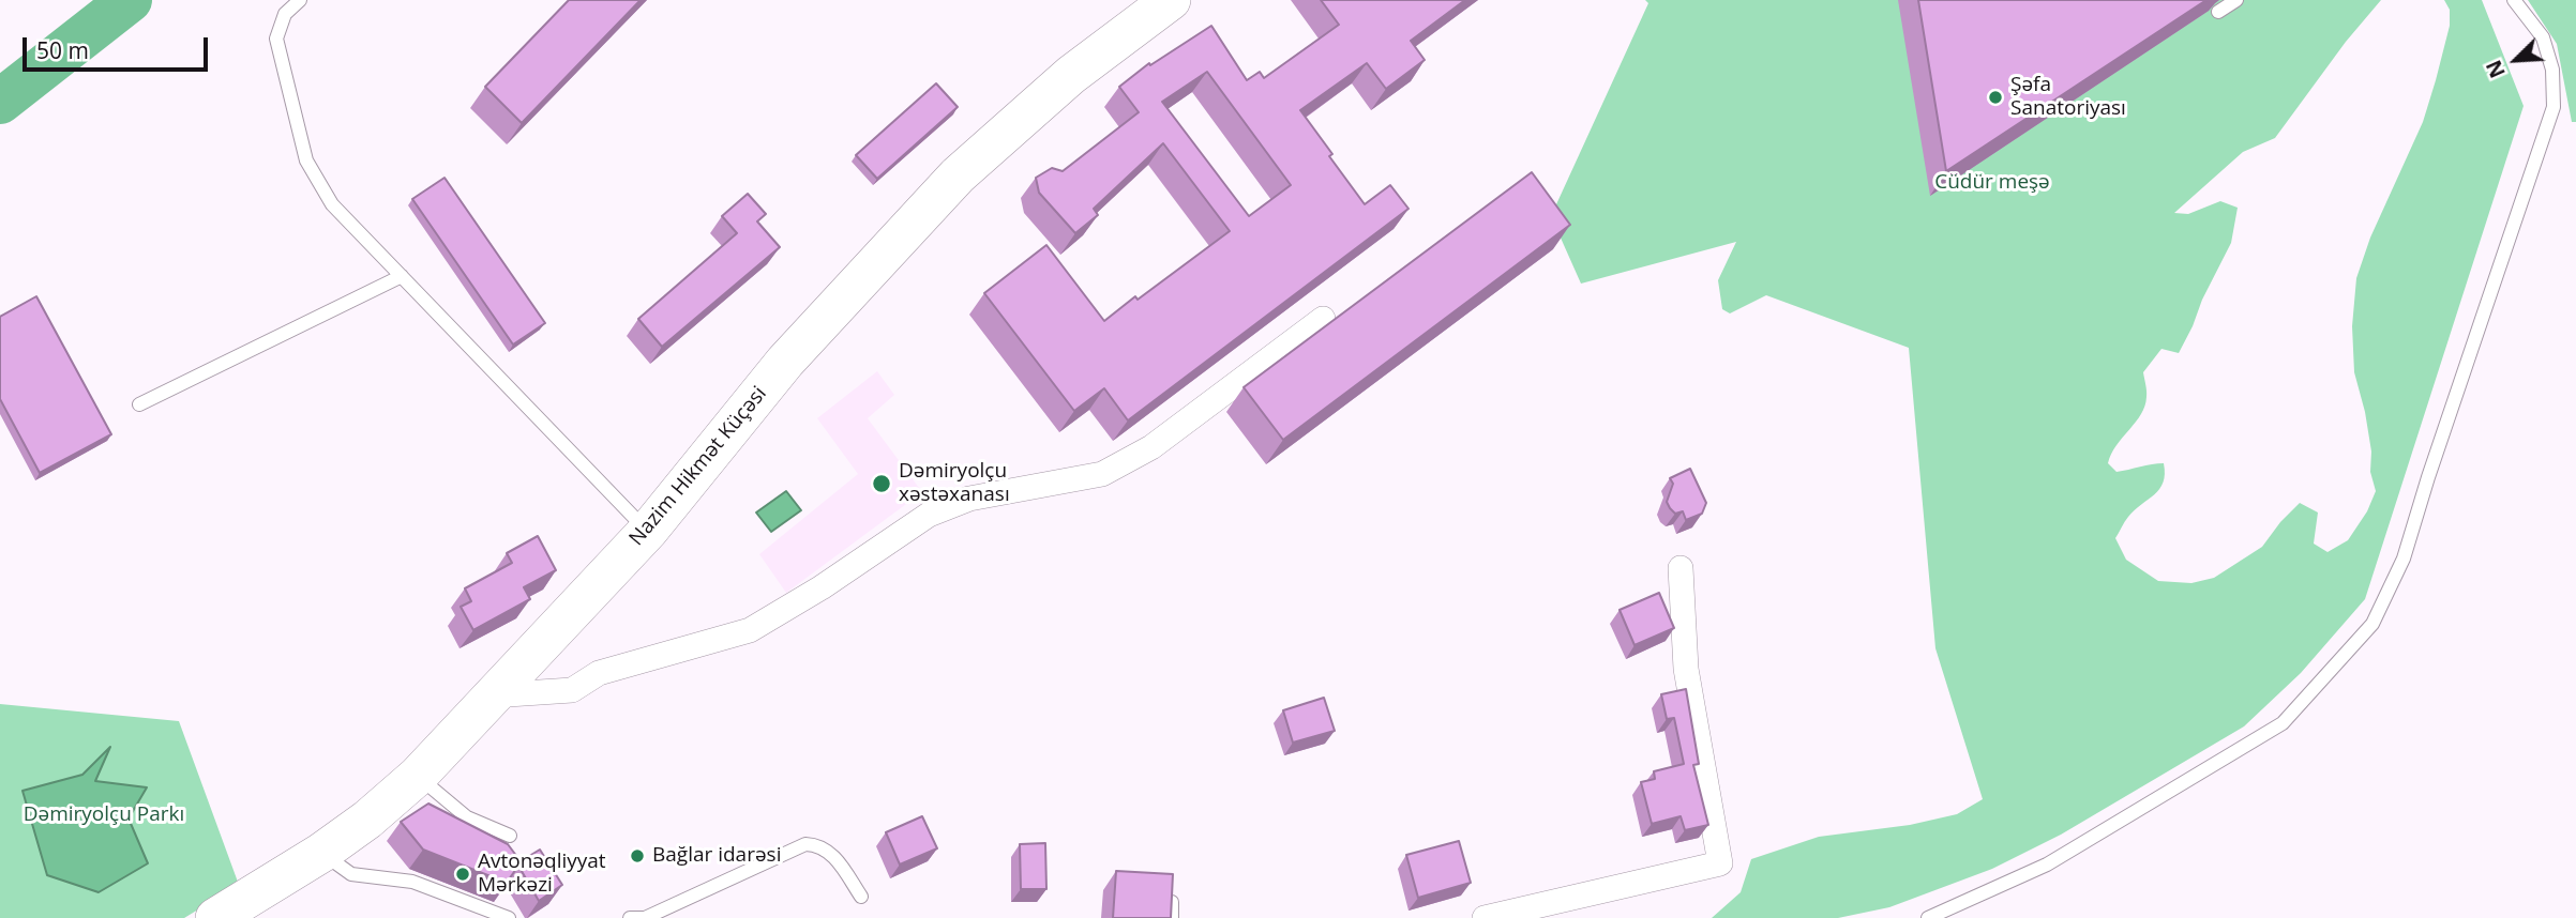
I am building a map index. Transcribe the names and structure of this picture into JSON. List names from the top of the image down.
{
  "streets": {
    "main road": ["Nazim Hikmət Küçəsi"]
  },
  "parks": ["Cüdür meşə", "Dəmiryolçu Parkı"],
  "places": [
    "Şəfa Sanatoriyası",
    "Dəmiryolçu xəstəxanası",
    "Bağlar idarəsi",
    "Avtonəqliyyat Mərkəzi"
  ],
  "scale_bar": "50 m",
  "north": "bottom left"
}
